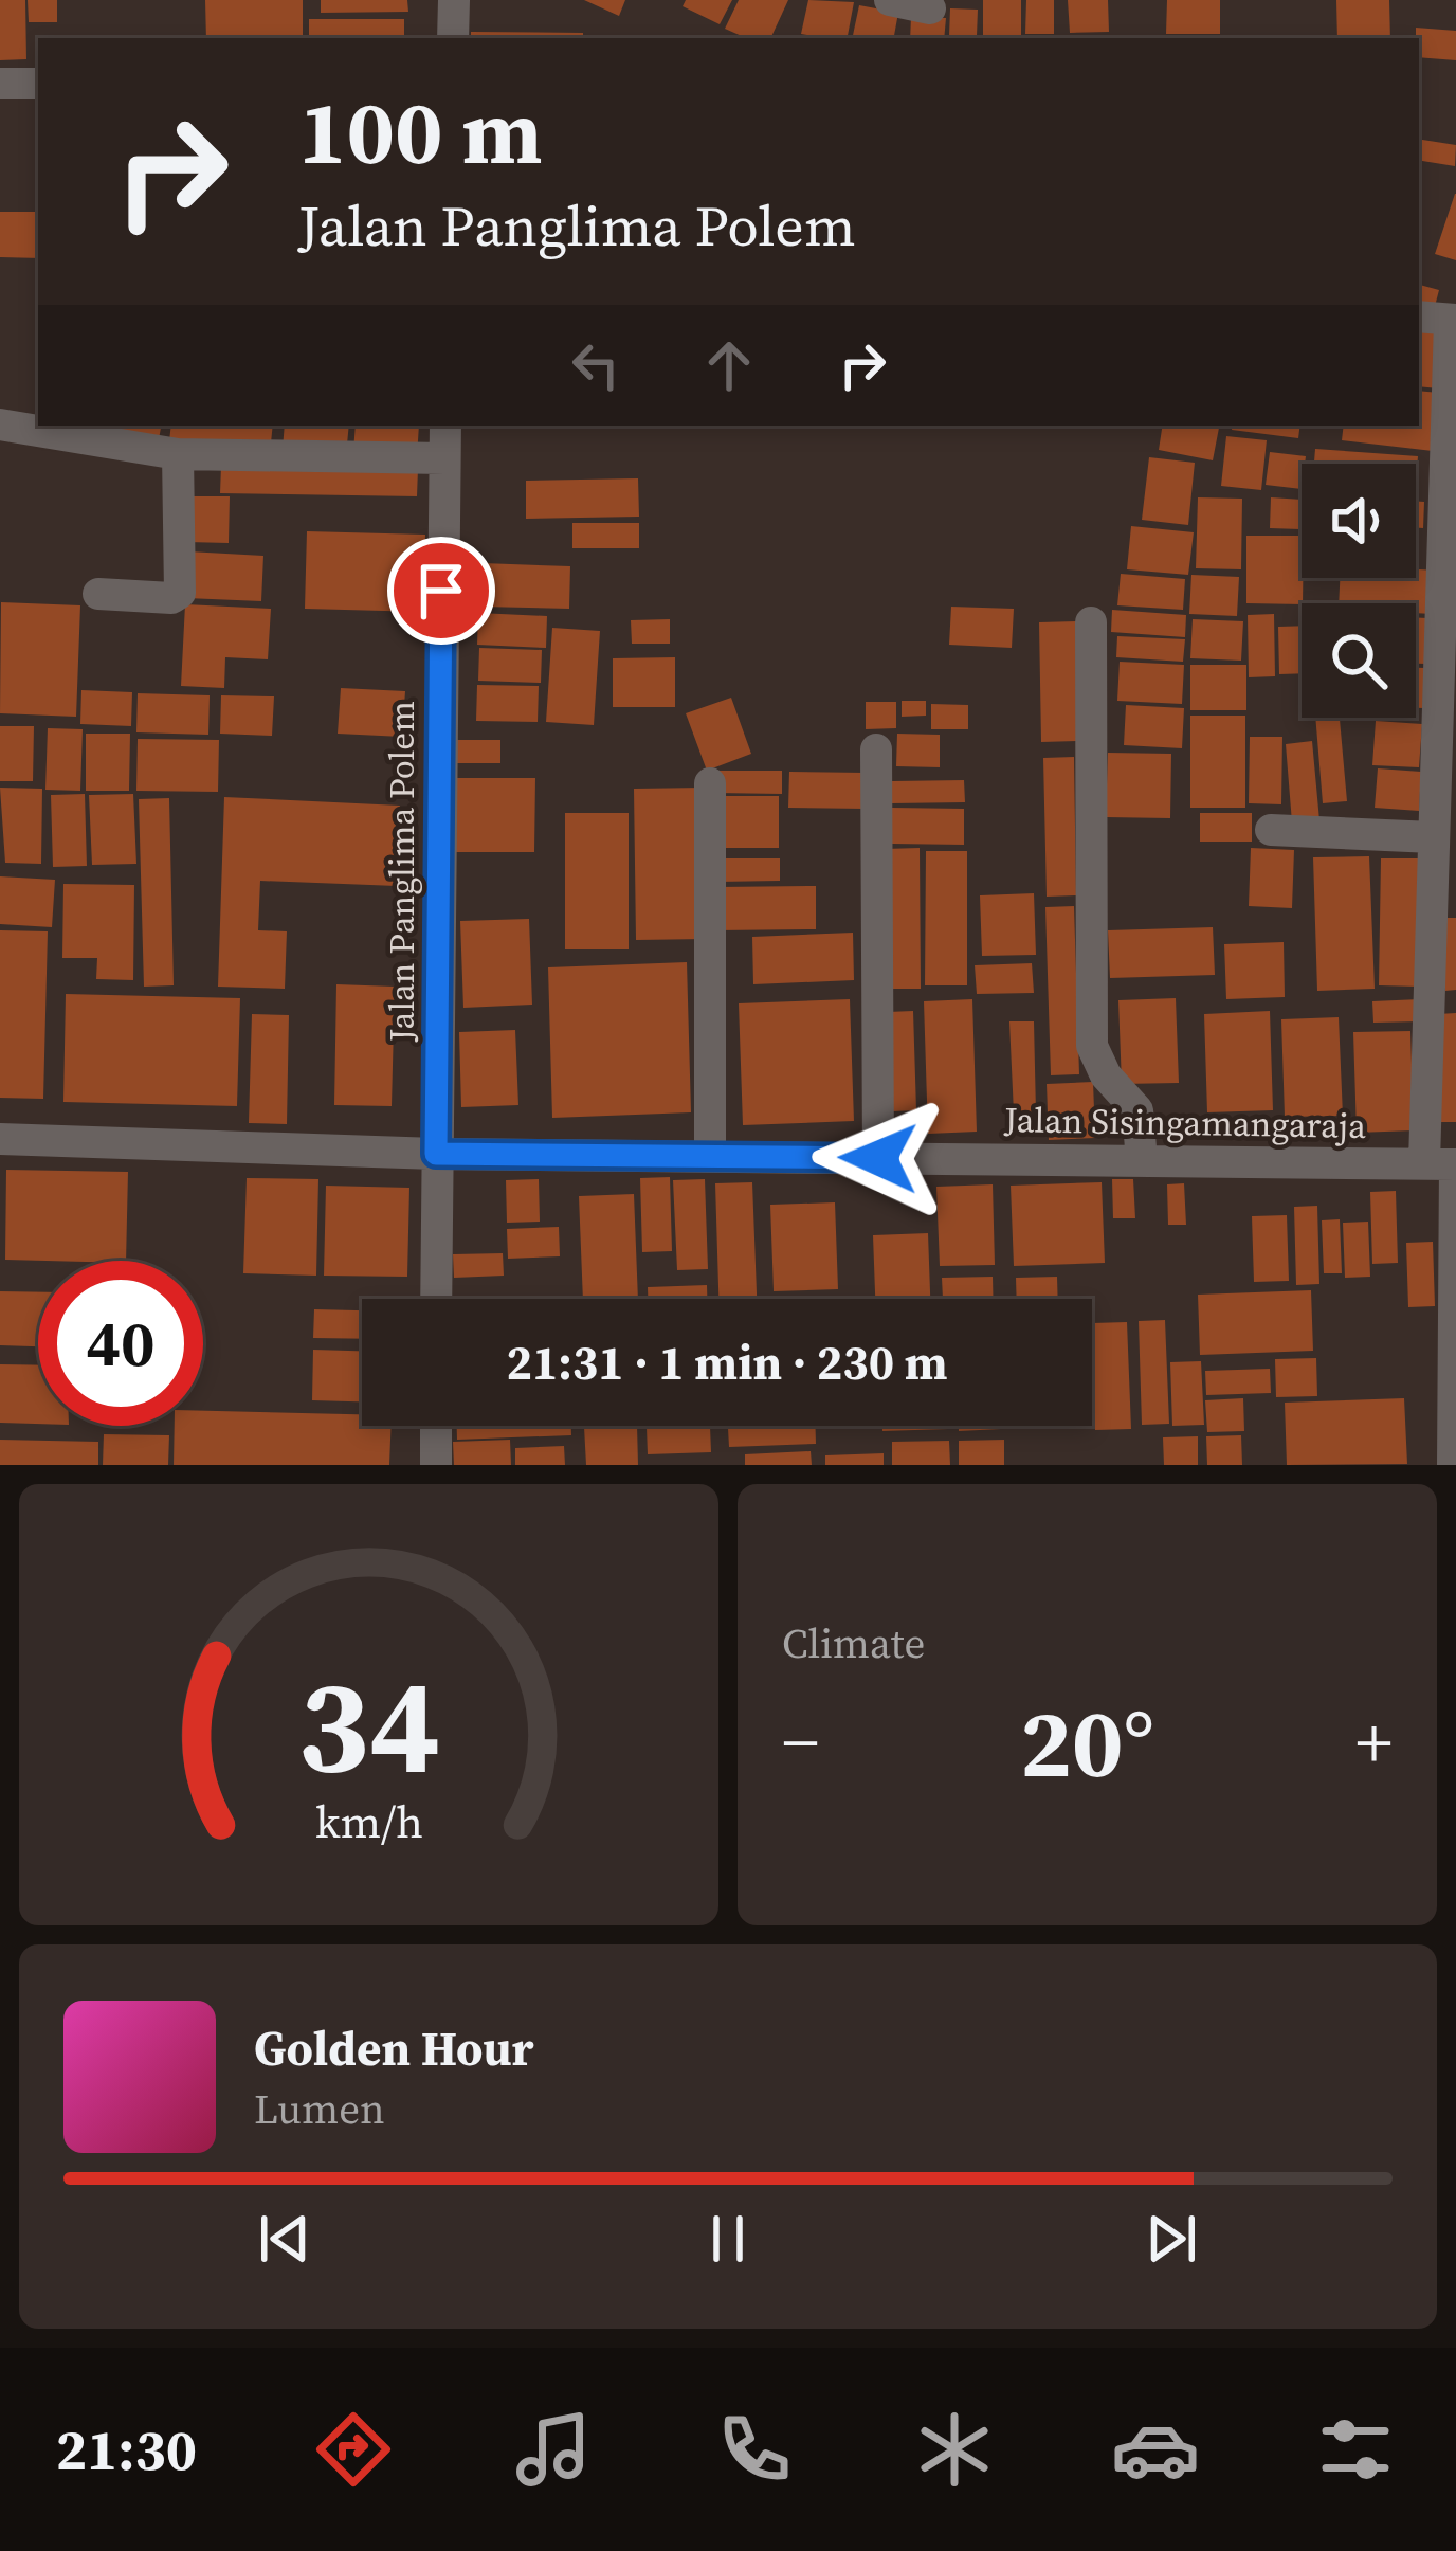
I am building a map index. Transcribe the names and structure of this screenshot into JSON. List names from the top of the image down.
{
  "streets": {
    "street": ["Jalan Panglima Polem", "Jalan Sisingamangaraja"]
  },
  "crossings": [
    ["Jalan Panglima Polem", "Jalan Sisingamangaraja"]
  ],
  "page": {
    "turn": ["100 m", "Jalan Panglima Polem"],
    "limit": "40",
    "trip": "21:31 · 1 min · 230 m",
    "tile": "Climate",
    "heat": ["−", "20°", "+"],
    "song": ["Golden Hour", "Lumen"],
    "tabs": "21:30",
    "gauge": ["34", "km/h"]
  }
}
